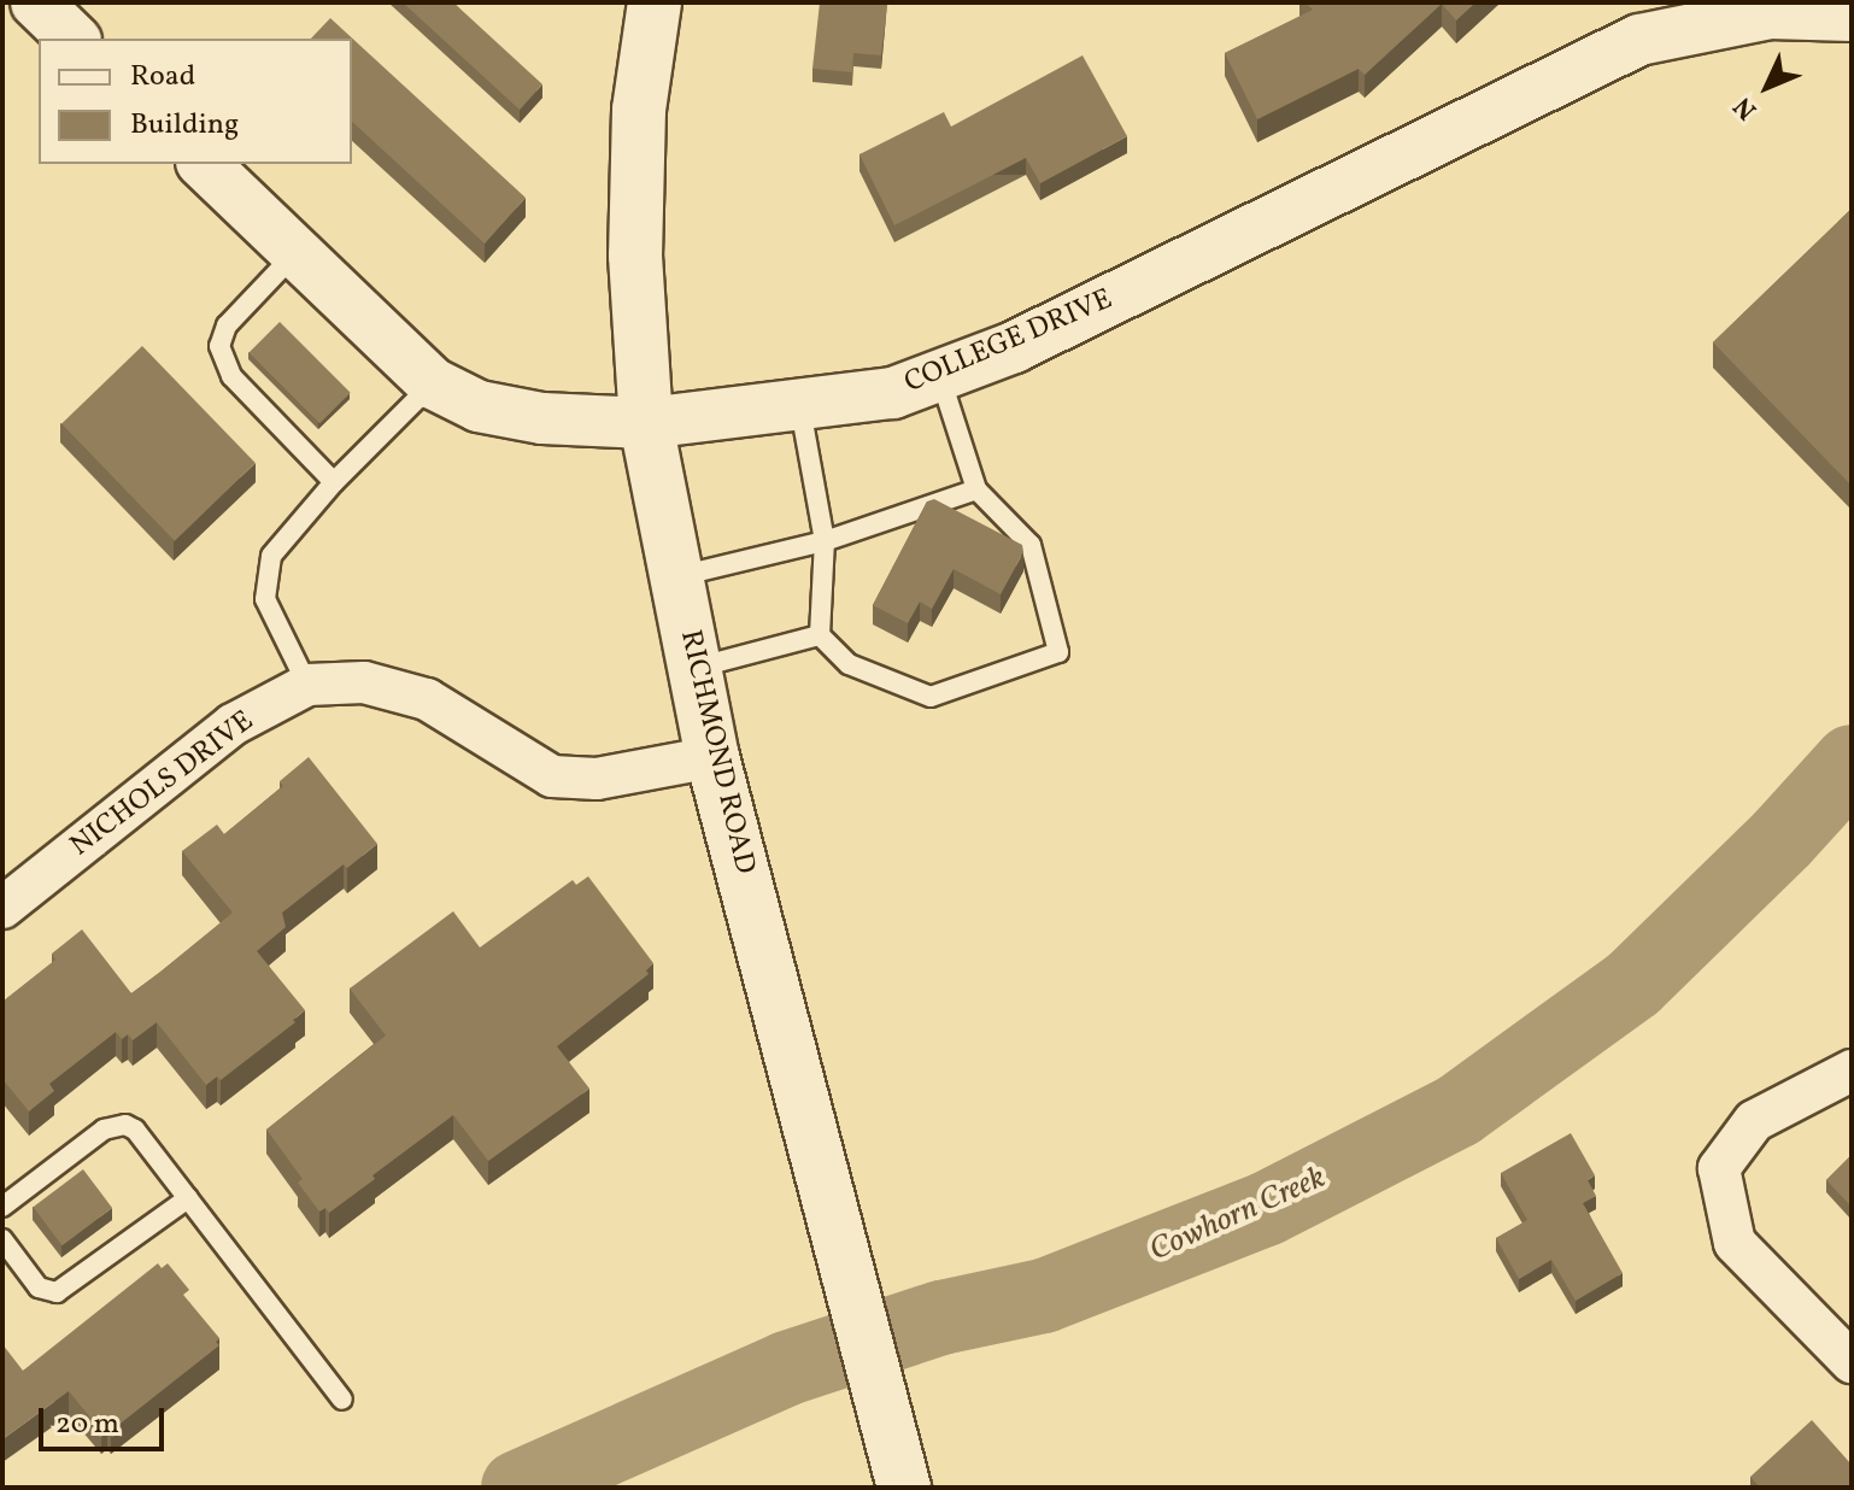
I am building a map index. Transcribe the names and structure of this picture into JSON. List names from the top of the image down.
{
  "streets": {
    "main road": ["RICHMOND ROAD"],
    "street": ["COLLEGE DRIVE", "NICHOLS DRIVE"]
  },
  "crossings": [
    ["COLLEGE DRIVE", "RICHMOND ROAD"],
    ["RICHMOND ROAD", "NICHOLS DRIVE"]
  ],
  "water": ["Cowhorn Creek"],
  "legend": ["Road", "Building"],
  "scale_bar": "20 m",
  "north": "bottom left"
}
